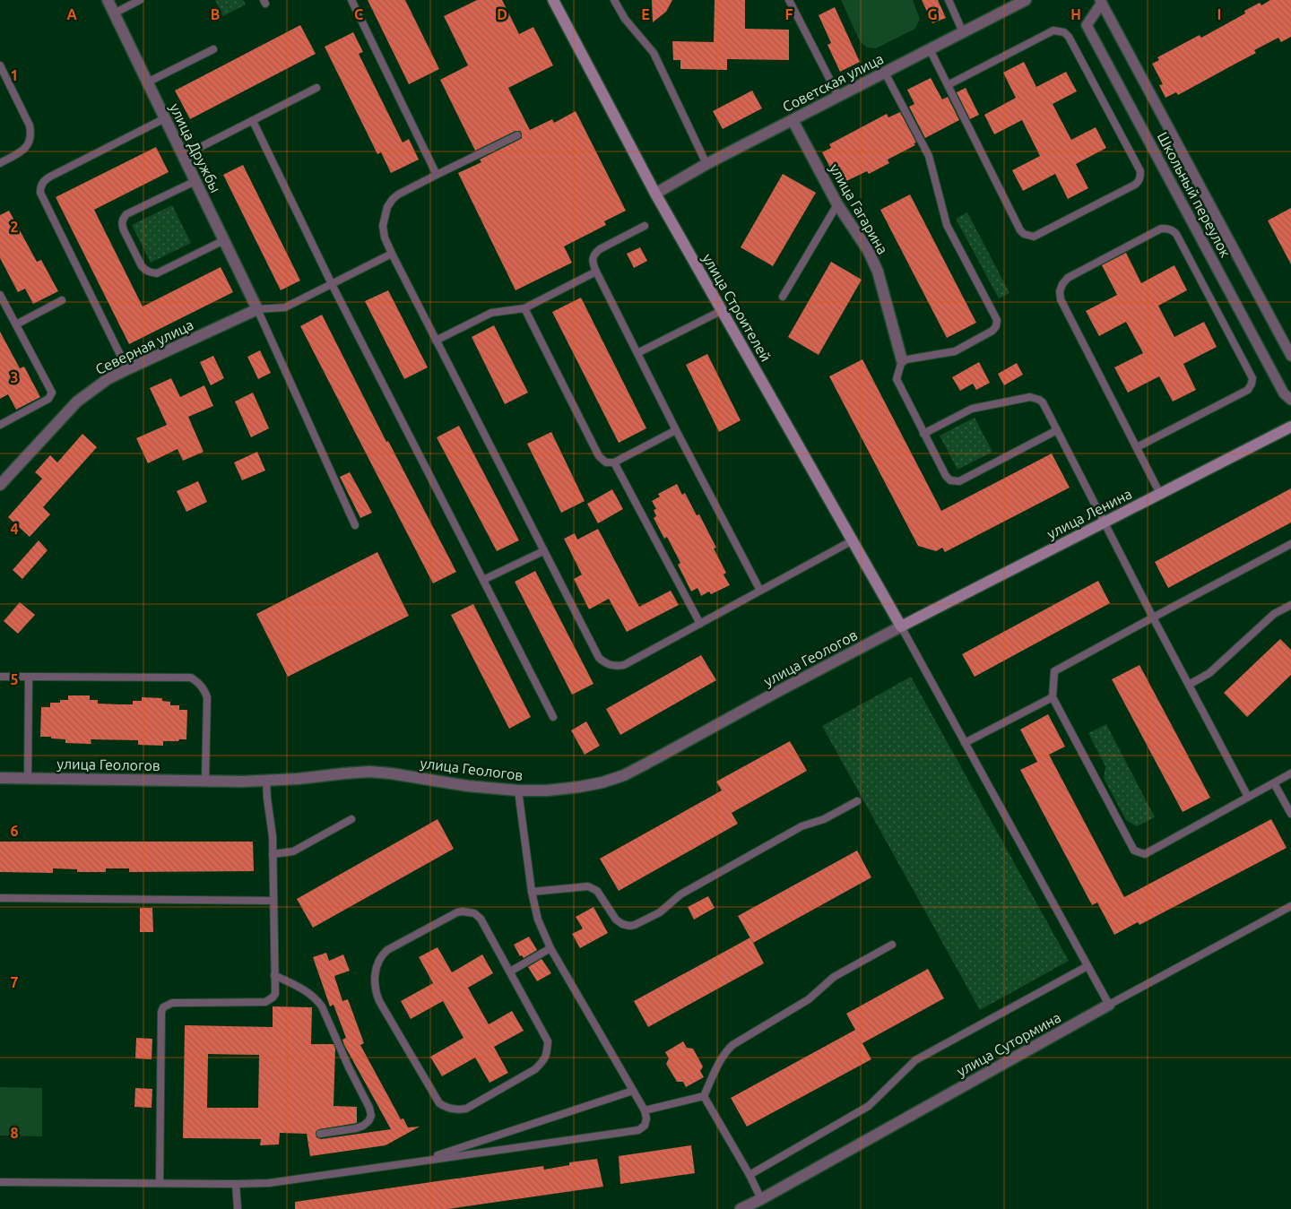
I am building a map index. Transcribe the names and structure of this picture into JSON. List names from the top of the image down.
{
  "streets": {
    "main road": ["улица Строителей", "улица Ленина"],
    "street": [
      "Советская улица",
      "улица Дружбы",
      "Школьный переулок",
      "улица Гагарина",
      "Северная улица",
      "улица Геологов",
      "улица Сутормина"
    ]
  },
  "crossings": [
    ["Советская улица", "улица Гагарина"],
    ["Советская улица", "улица Строителей"],
    ["улица Дружбы", "Северная улица"],
    ["улица Строителей", "улица Ленина"],
    ["улица Строителей", "улица Геологов"],
    ["улица Ленина", "улица Геологов"]
  ],
  "grid": {
    "columns": [
      "A",
      "B",
      "C",
      "D",
      "E",
      "F",
      "G",
      "H",
      "I"
    ],
    "rows": [
      "1",
      "2",
      "3",
      "4",
      "5",
      "6",
      "7",
      "8"
    ]
  }
}
